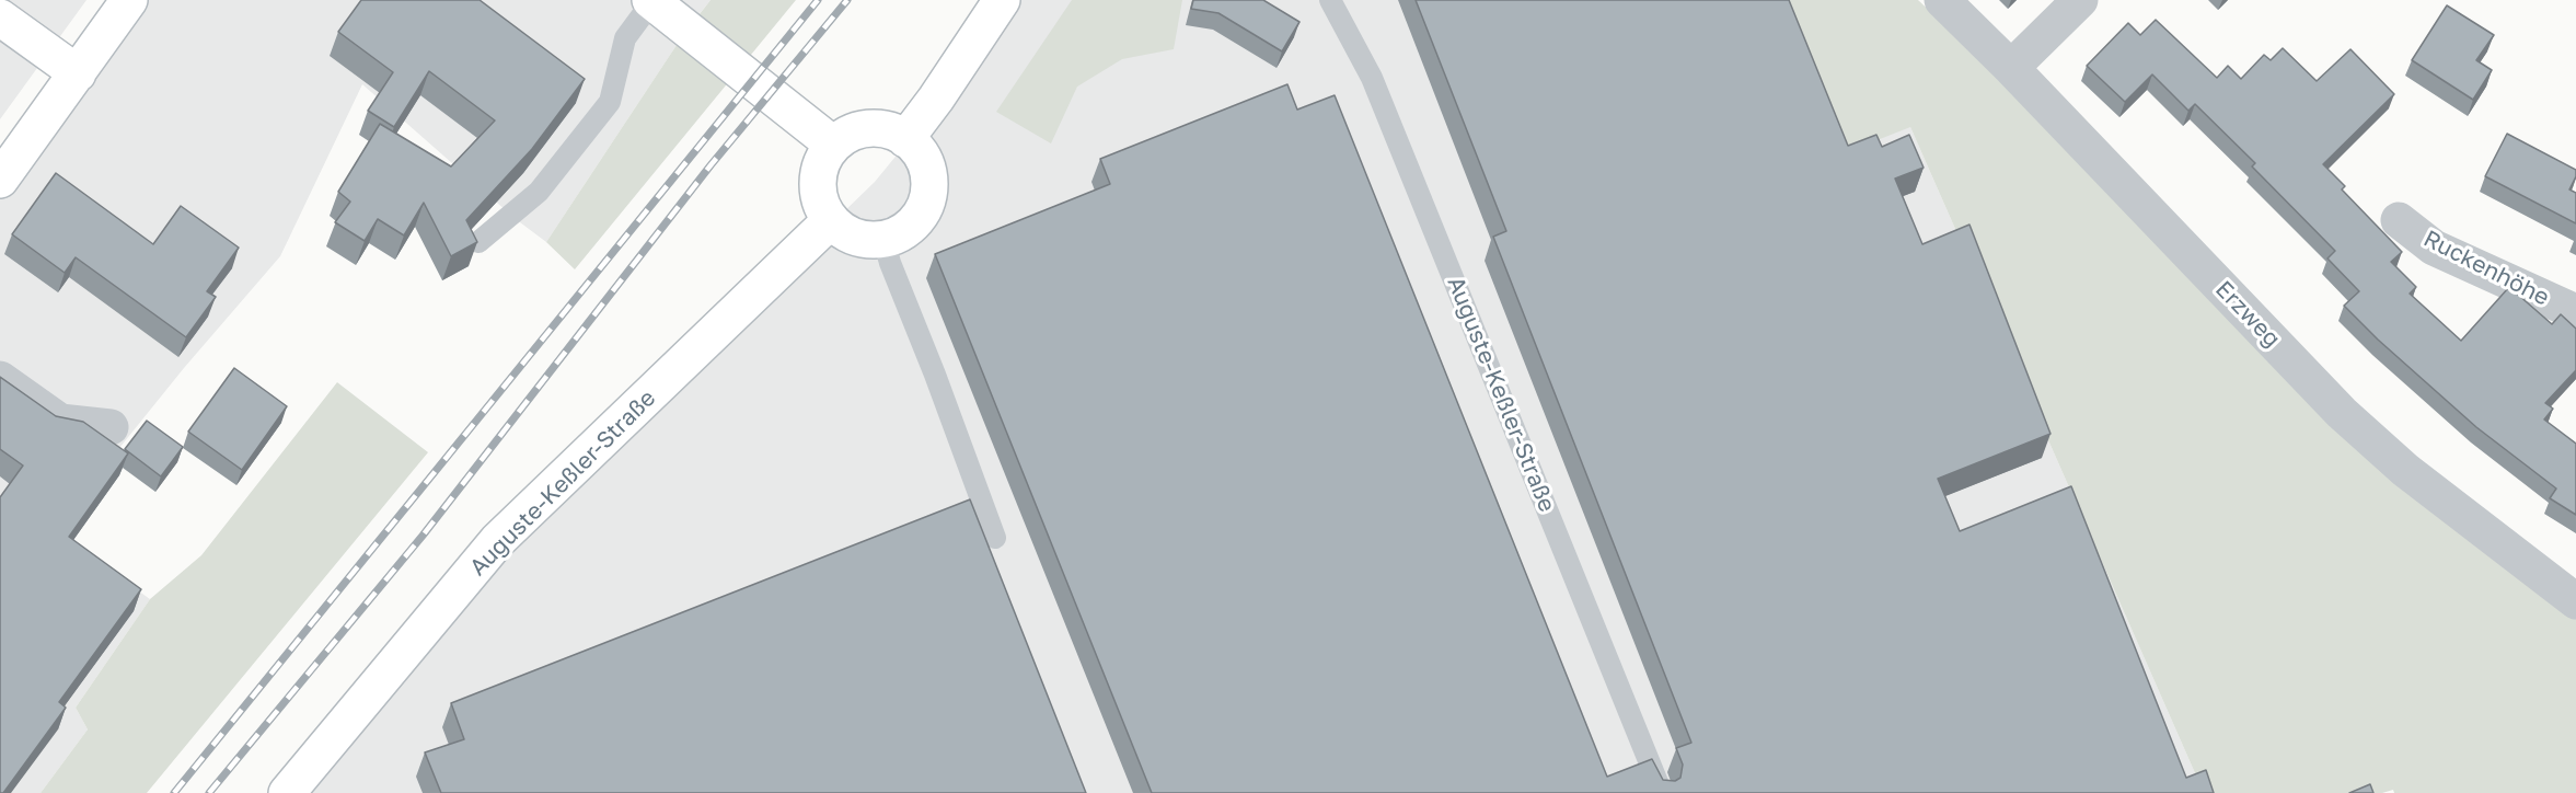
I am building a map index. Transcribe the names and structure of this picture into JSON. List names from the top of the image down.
{
  "streets": {
    "street": ["Ruckenhöhe", "Erzweg", "Auguste-Keßler-Straße"]
  }
}
